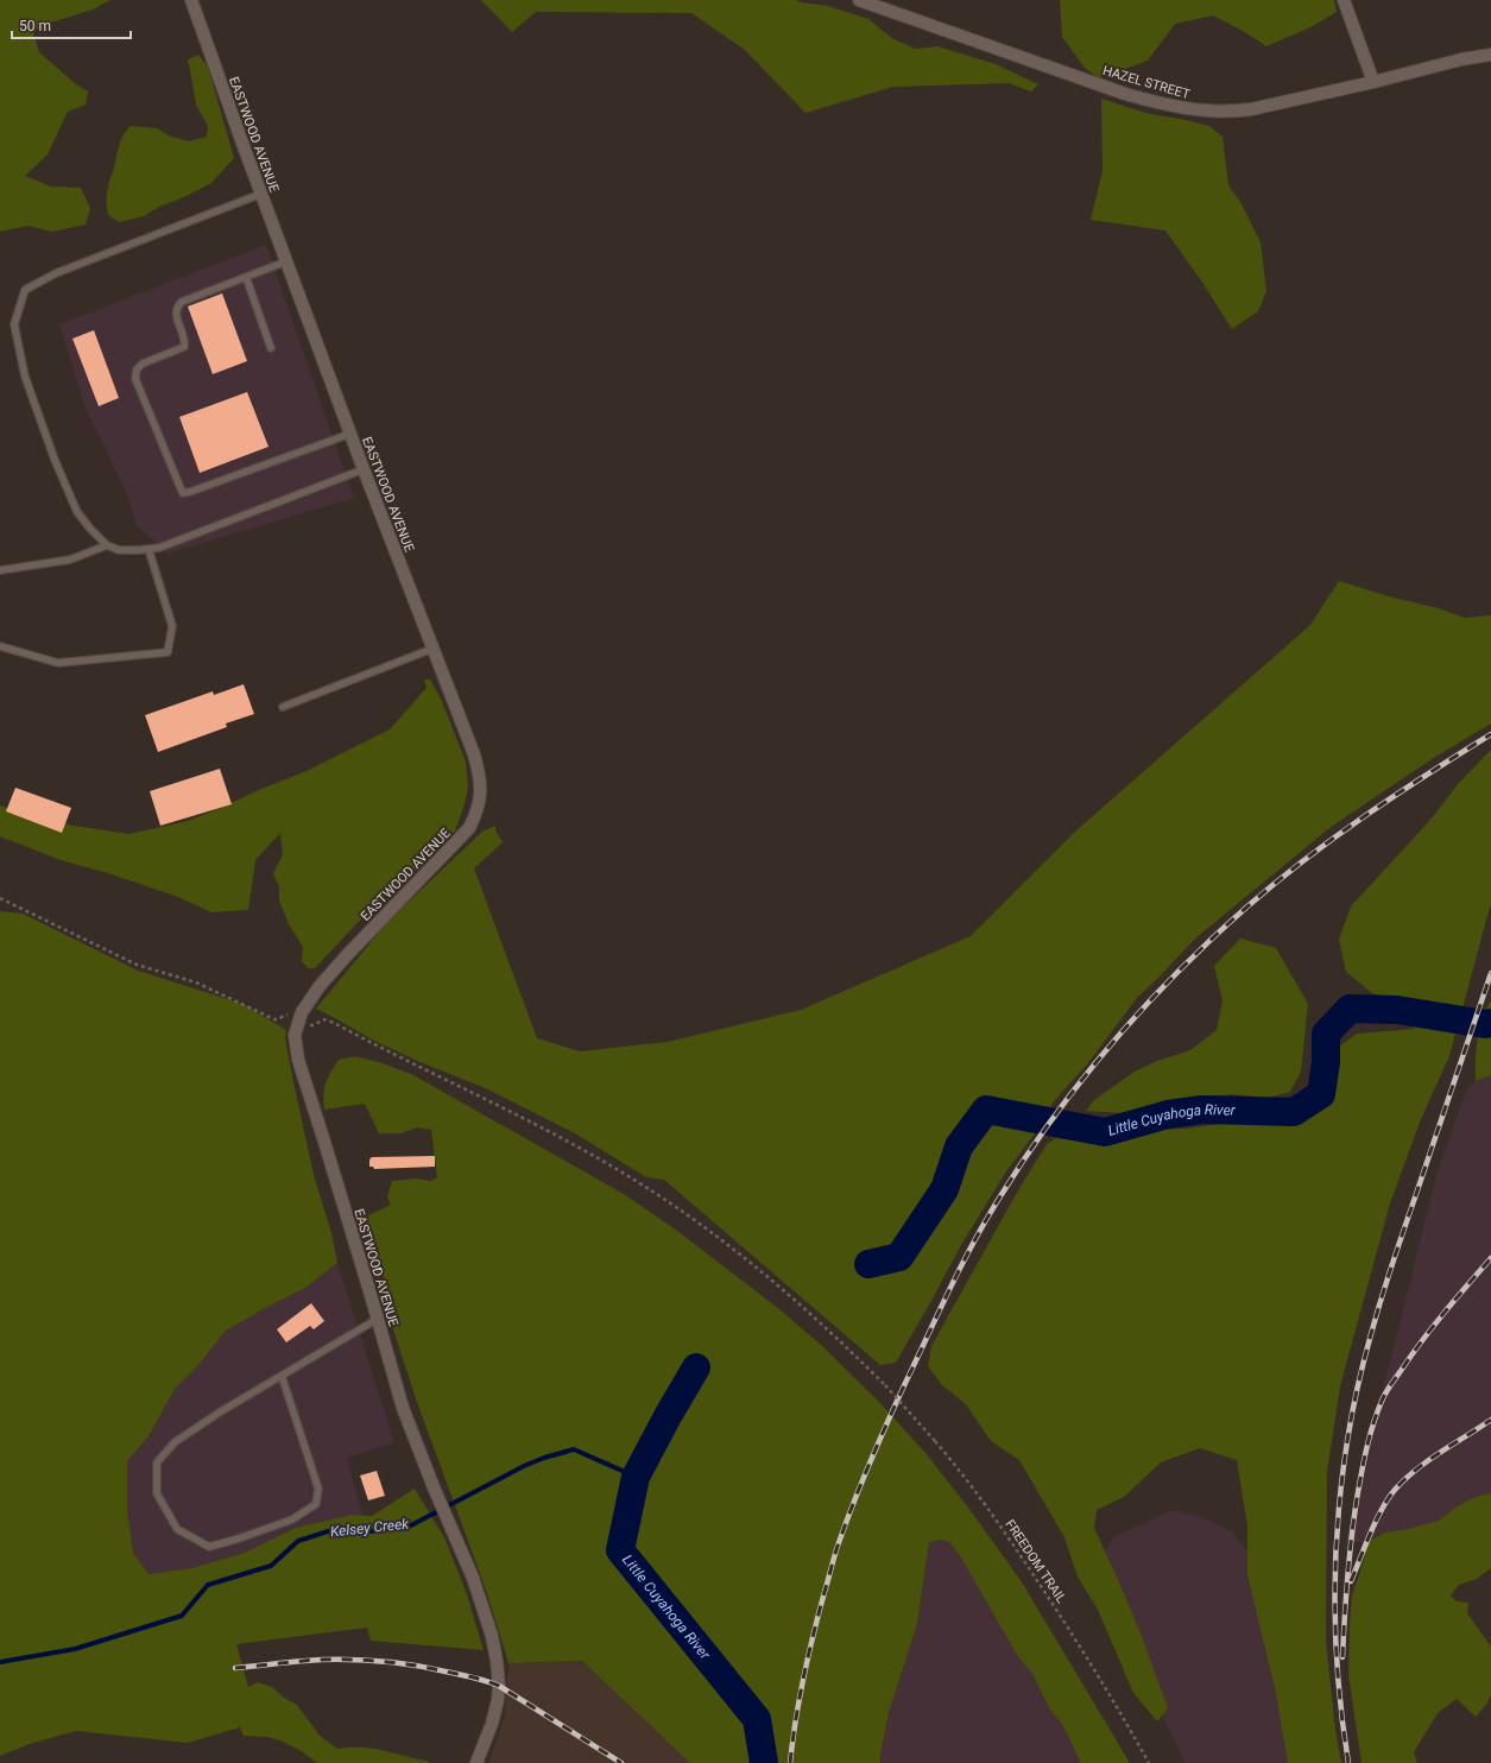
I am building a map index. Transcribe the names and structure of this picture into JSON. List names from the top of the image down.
{
  "streets": {
    "street": ["HAZEL STREET", "EASTWOOD AVENUE"],
    "path": ["FREEDOM TRAIL"]
  },
  "crossings": [
    ["EASTWOOD AVENUE", "FREEDOM TRAIL"]
  ],
  "water": ["Little Cuyahoga River", "Kelsey Creek"],
  "scale_bar": "50 m"
}
